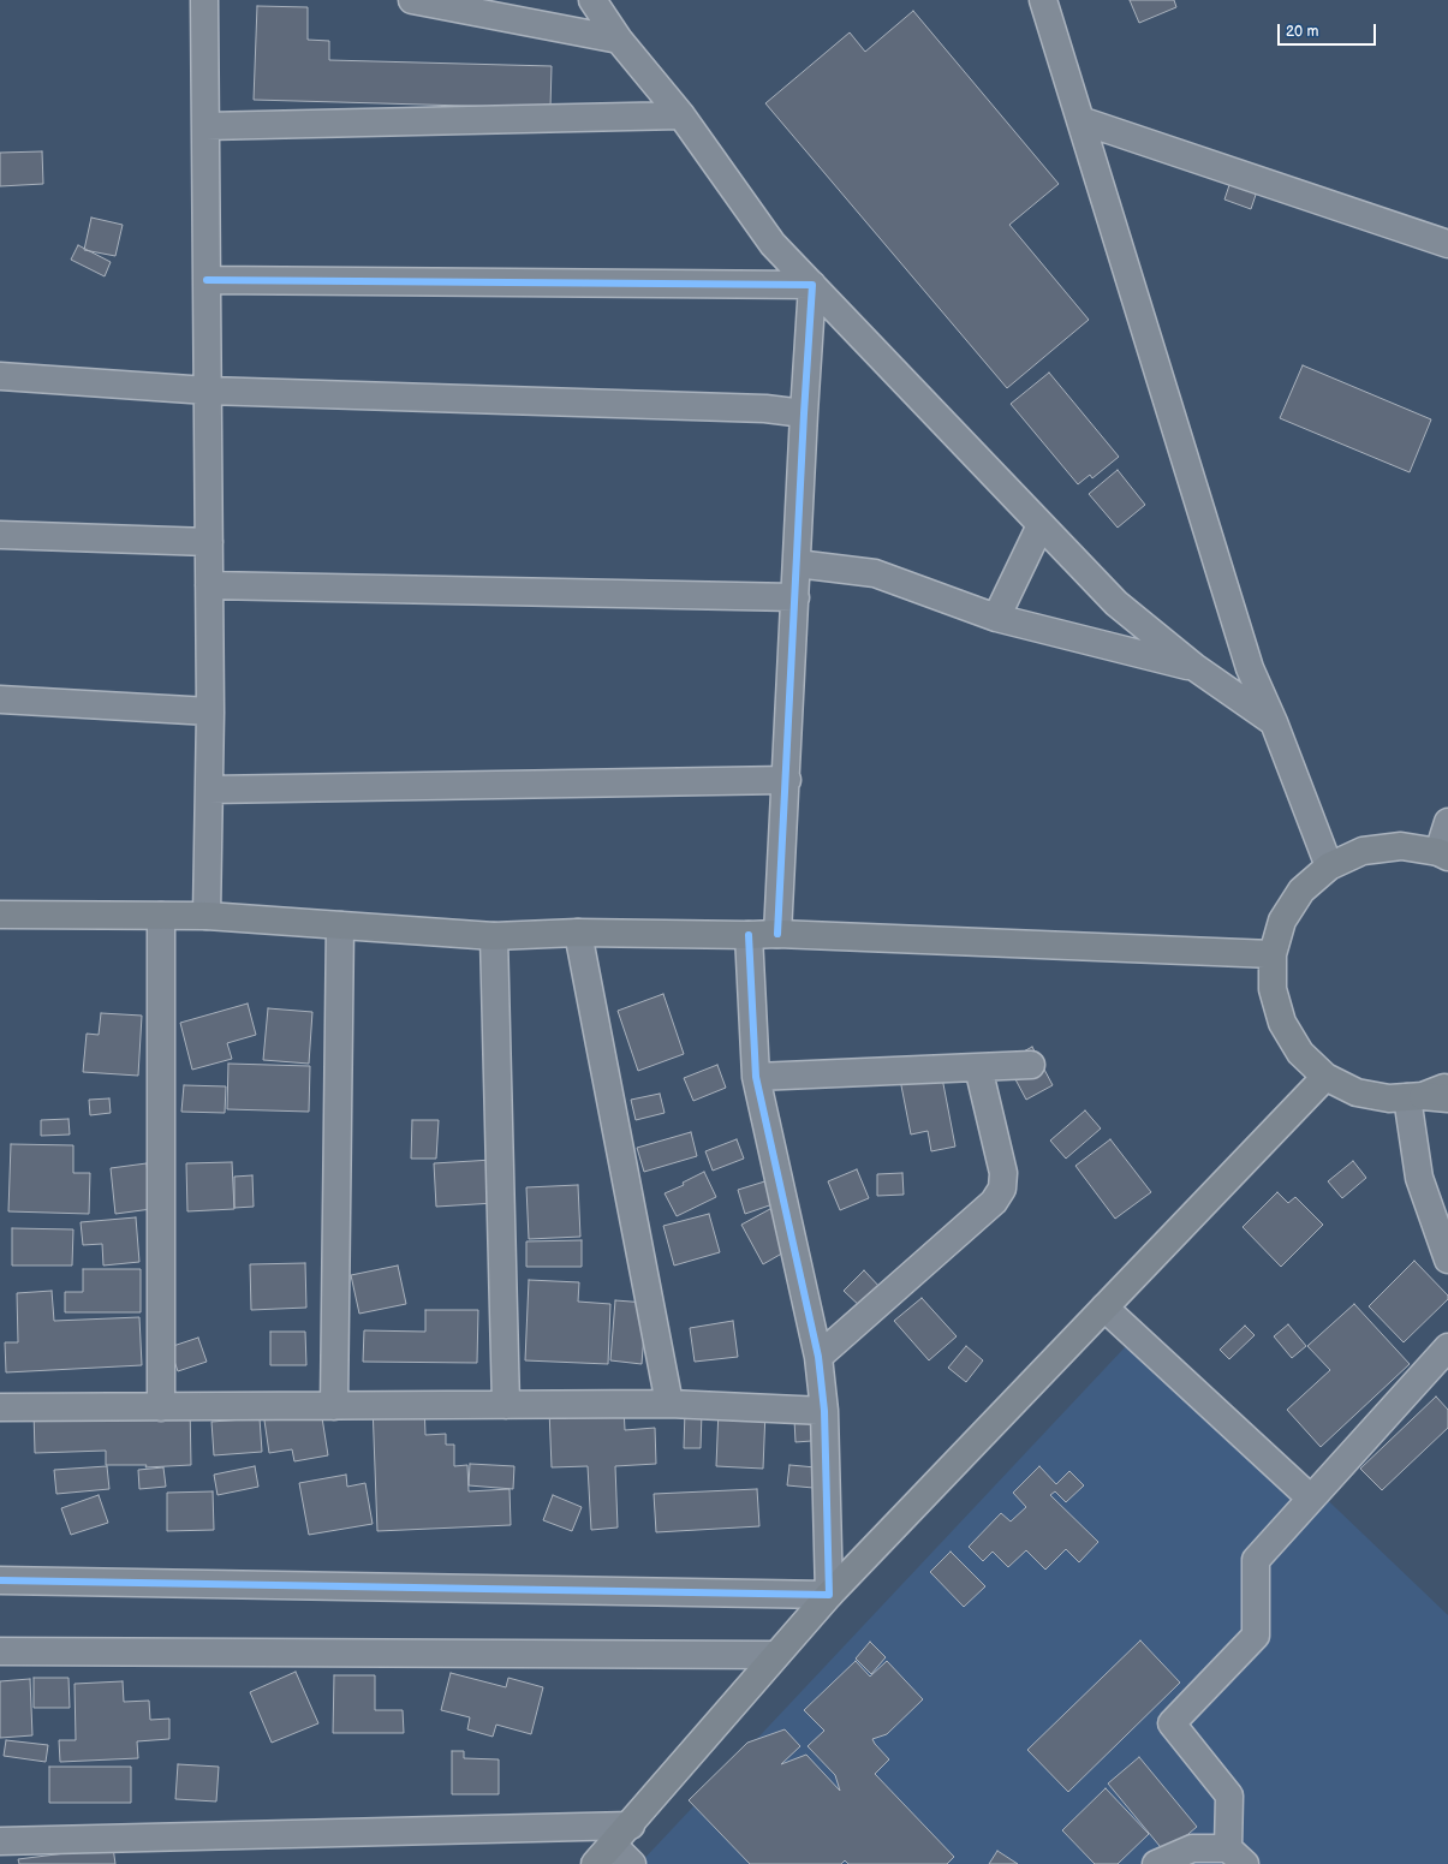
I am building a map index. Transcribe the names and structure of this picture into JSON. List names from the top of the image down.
{
  "scale_bar": "20 m"
}
